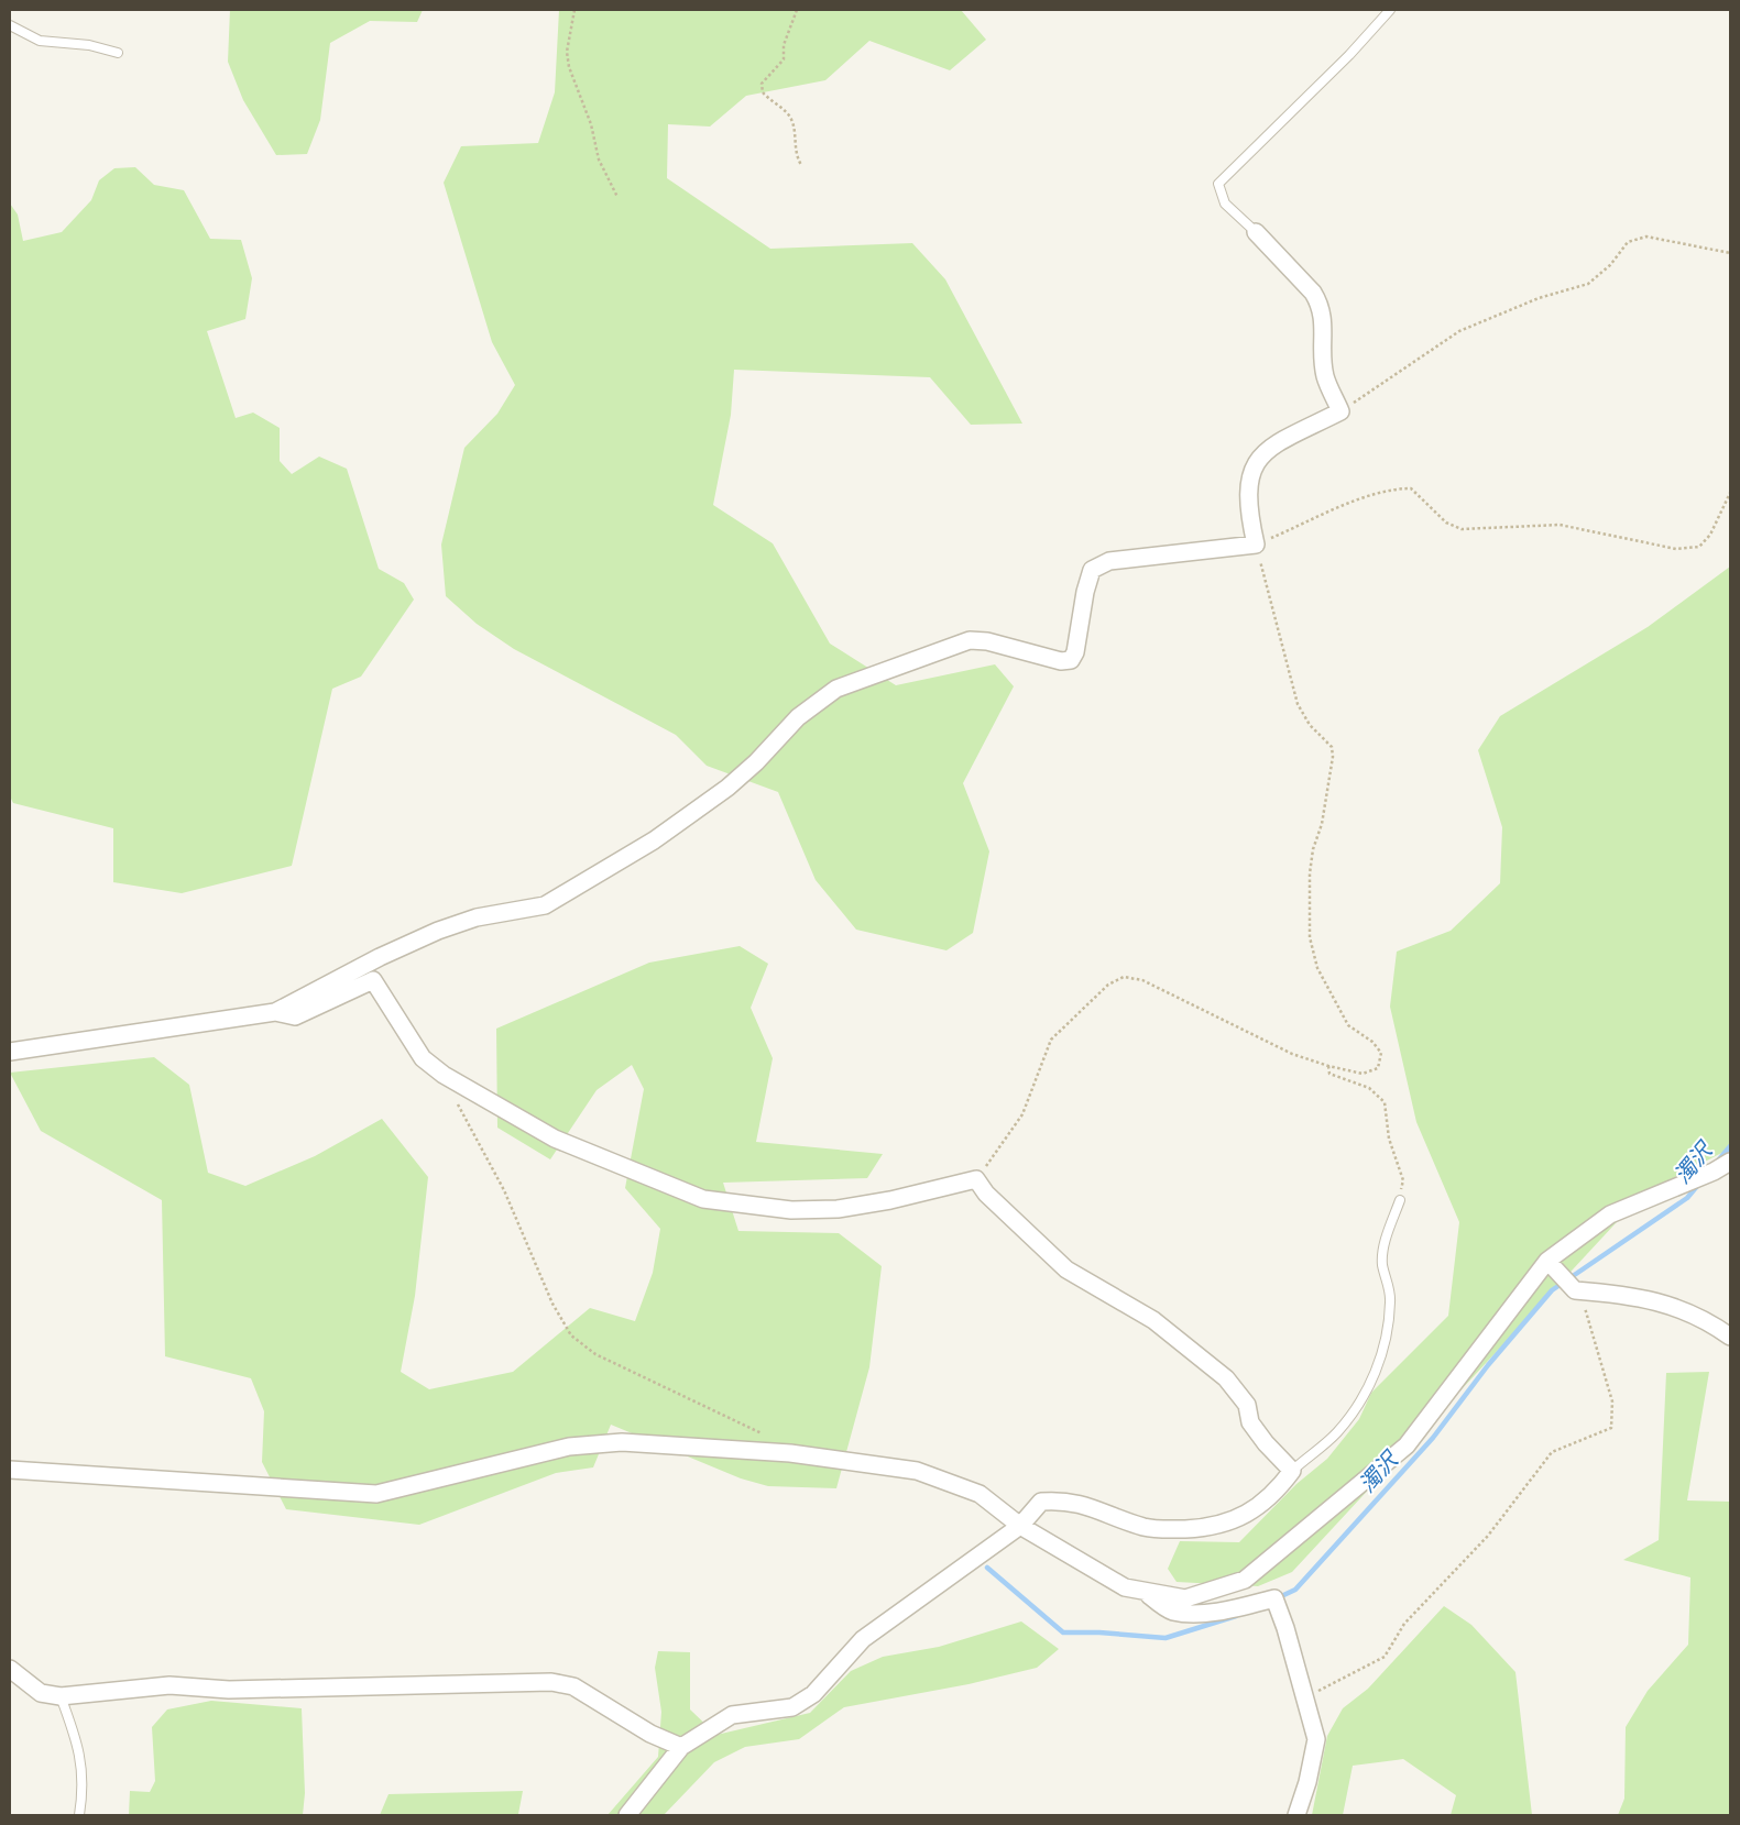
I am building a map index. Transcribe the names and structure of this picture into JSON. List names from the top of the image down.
{
  "water": ["濁沢"]
}
